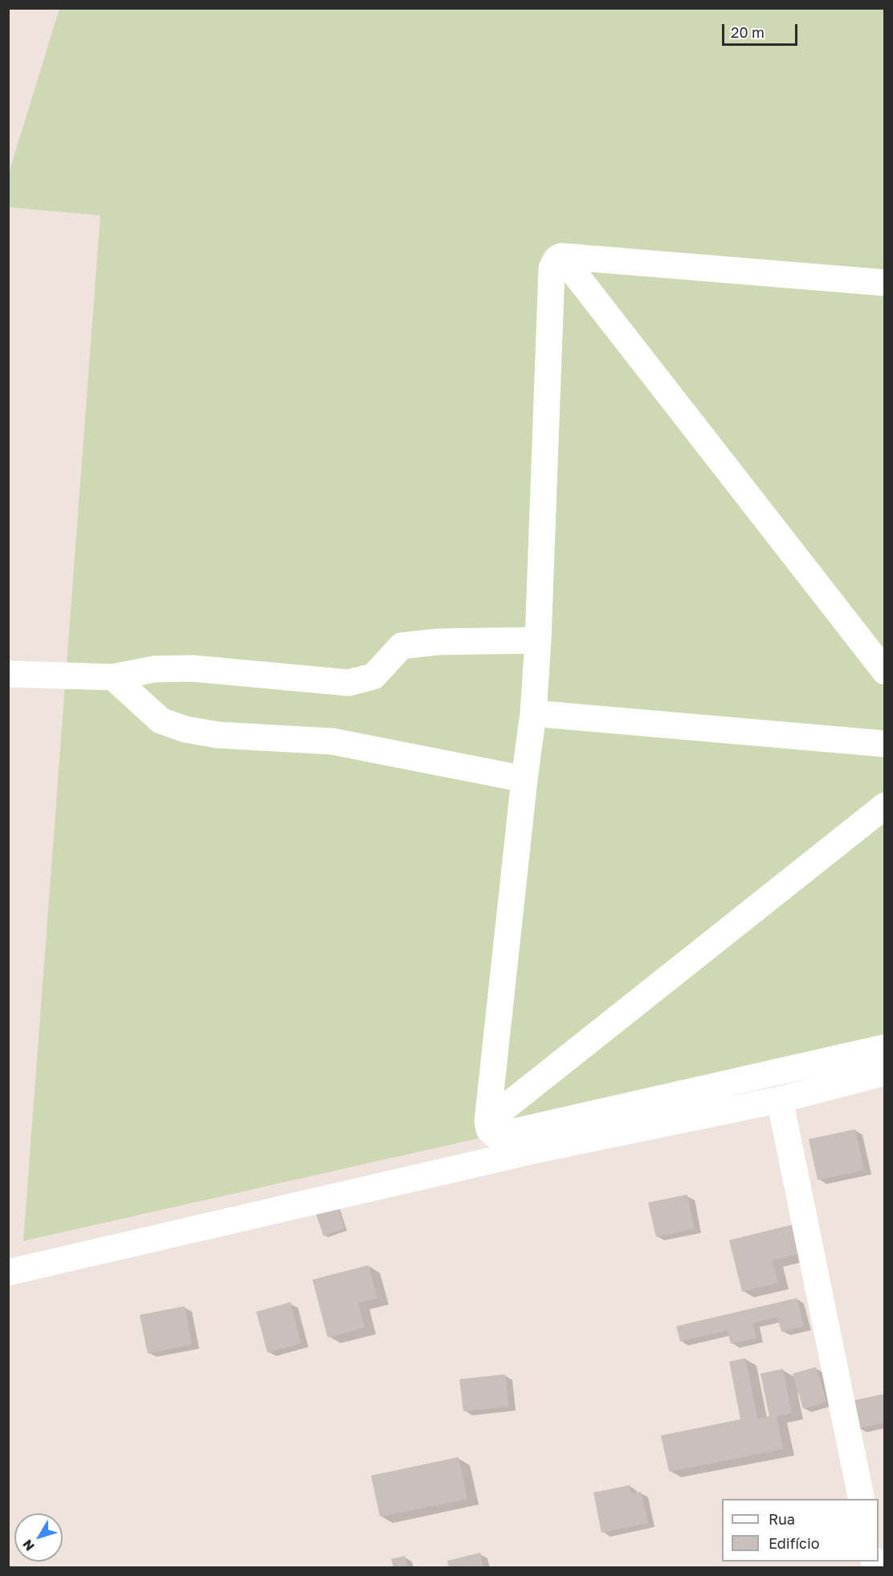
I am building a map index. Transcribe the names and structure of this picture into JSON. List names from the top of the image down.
{
  "legend": ["Rua", "Edifício"],
  "scale_bar": "20 m",
  "north": "bottom left"
}
